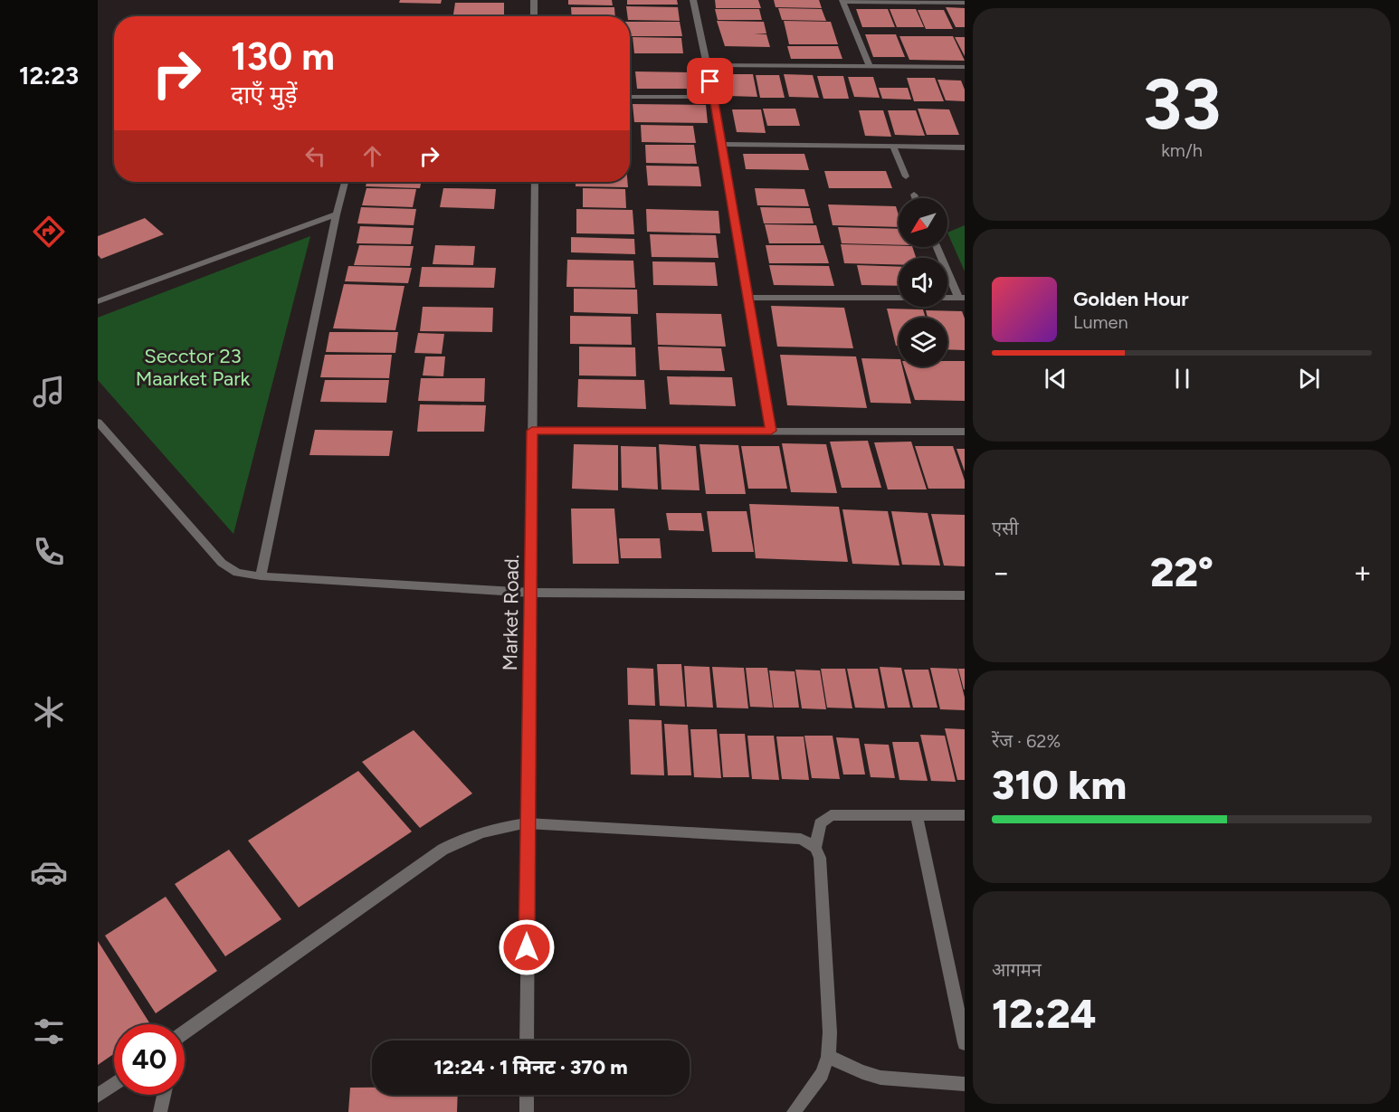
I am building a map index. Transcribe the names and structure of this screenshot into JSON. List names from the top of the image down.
{
  "streets": {
    "street": ["Market Road."]
  },
  "parks": ["Secctor 23 Maarket Park"],
  "north": "bottom left",
  "page": {
    "tabs": "12:23",
    "tile": [
      ["33", "km/h"],
      "एसी",
      ["रेंज · 62%", "310 km"],
      ["आगमन", "12:24"]
    ],
    "turn": ["130 m", "दाएँ मुड़ें"],
    "song": ["Golden Hour", "Lumen"],
    "heat": ["−", "22°", "+"],
    "limit": "40",
    "trip": "12:24 · 1 मिनट · 370 m"
  }
}
